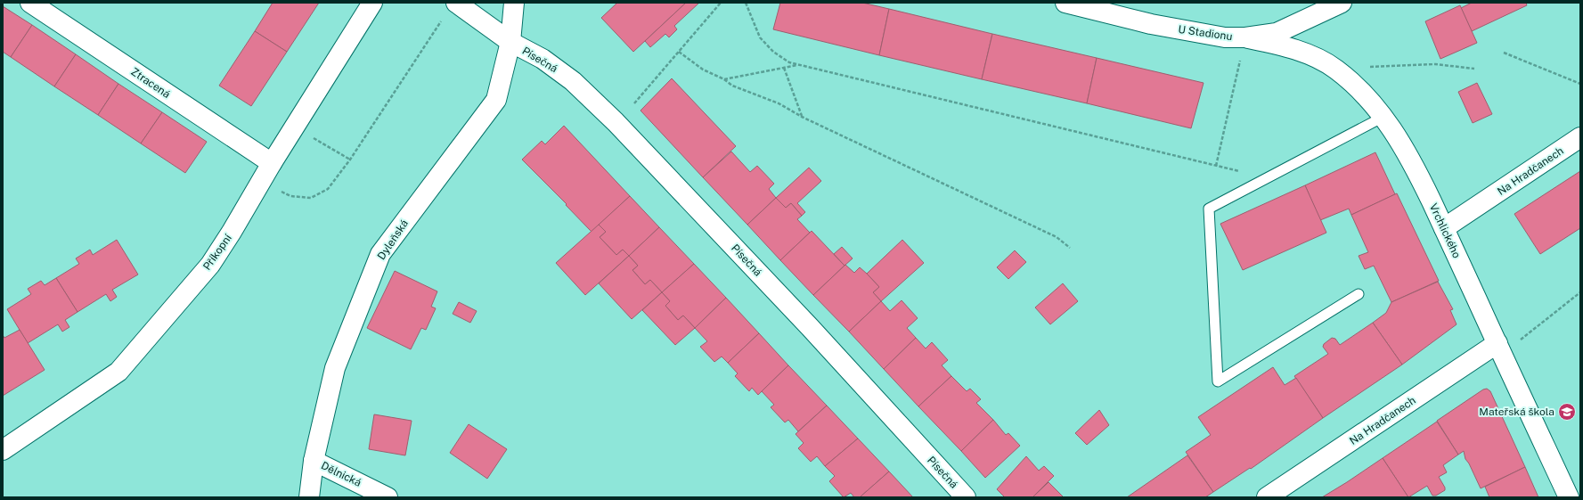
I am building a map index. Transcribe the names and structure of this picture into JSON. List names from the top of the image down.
{
  "streets": {
    "street": [
      "U Stadionu",
      "Písečná",
      "Ztracená",
      "Na Hradčanech",
      "Vrchlického",
      "Dyleňská",
      "Příkopní",
      "Dělnická"
    ]
  },
  "crossings": [
    ["U Stadionu", "Vrchlického"],
    ["Písečná", "Dyleňská"],
    ["Ztracená", "Příkopní"],
    ["Na Hradčanech", "Vrchlického"],
    ["Dyleňská", "Dělnická"]
  ],
  "places": {
    "school or university": ["Mateřská škola"]
  }
}
